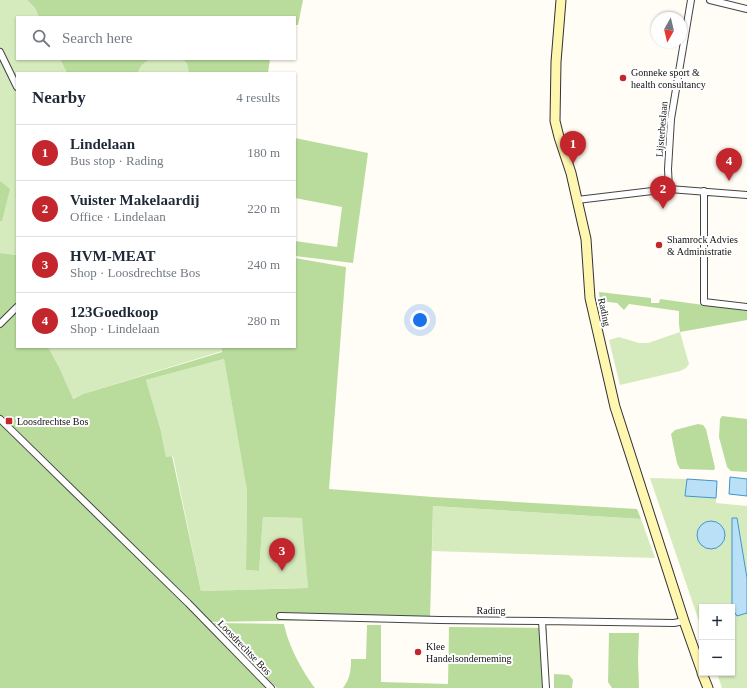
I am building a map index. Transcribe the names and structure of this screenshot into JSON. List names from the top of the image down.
{
  "streets": {
    "main road": ["Rading"],
    "street": ["Lijsterbeslaan", "Loosdrechtse Bos"]
  },
  "places": {
    "other": ["Gonneke sport & health consultancy", "Shamrock Advies & Administratie", "Klee Handelsonderneming"],
    "transit": ["Loosdrechtse Bos"]
  },
  "north": "bottom",
  "page": {
    "search": "Search here",
    "heading": ["Nearby", "4 results"],
    "list": [
      {
        "mark": "1",
        "name": "Lindelaan",
        "note": "Bus stop · Rading",
        "value": "180 m"
      },
      {
        "mark": "2",
        "name": "Vuister Makelaardij",
        "note": "Office · Lindelaan",
        "value": "220 m"
      },
      {
        "mark": "3",
        "name": "HVM-MEAT",
        "note": "Shop · Loosdrechtse Bos",
        "value": "240 m"
      },
      {
        "mark": "4",
        "name": "123Goedkoop",
        "note": "Shop · Lindelaan",
        "value": "280 m"
      }
    ],
    "pins": [
      "1",
      "4",
      "2",
      "3"
    ],
    "map_buttons": ["+", "−"]
  }
}
